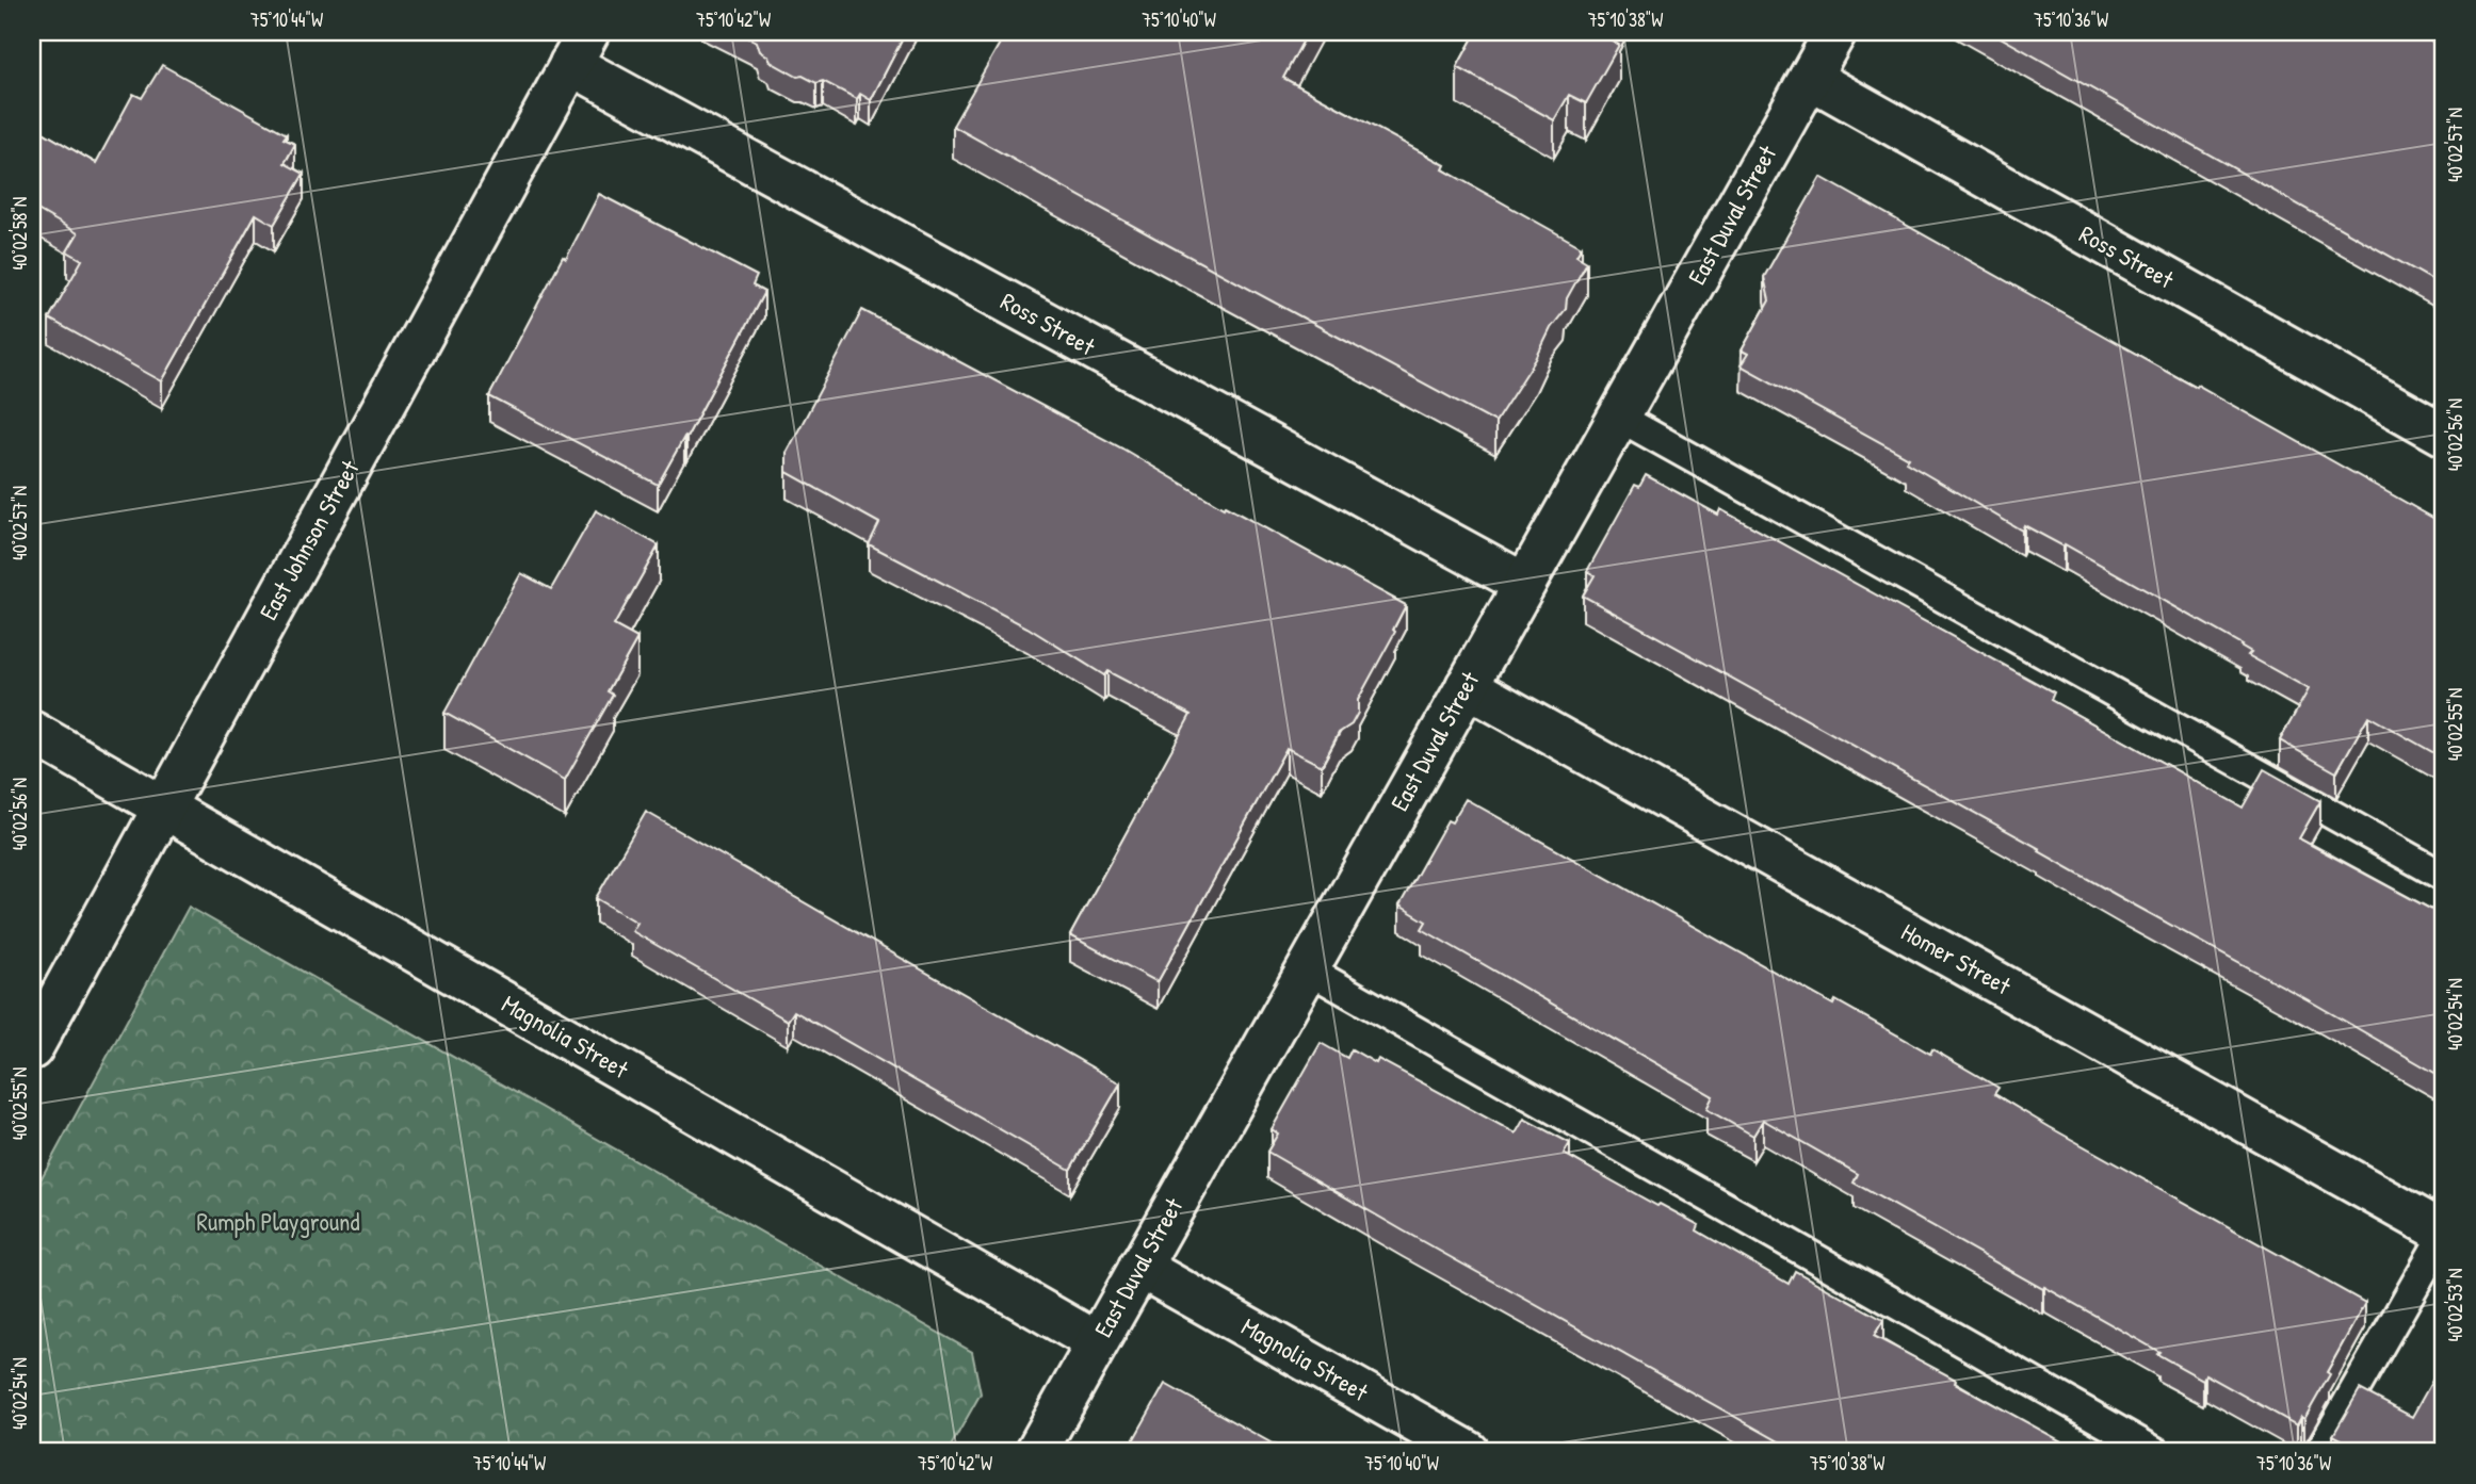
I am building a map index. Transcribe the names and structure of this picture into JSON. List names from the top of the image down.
{
  "streets": {
    "street": [
      "East Duval Street",
      "Ross Street",
      "East Johnson Street",
      "Homer Street",
      "Magnolia Street"
    ]
  },
  "crossings": [
    ["East Duval Street", "Ross Street"],
    ["East Duval Street", "Homer Street"],
    ["East Duval Street", "Magnolia Street"],
    ["Ross Street", "East Johnson Street"],
    ["East Johnson Street", "Magnolia Street"]
  ],
  "parks": ["Rumph Playground"],
  "coordinates": [
    "75°10'44\"W",
    "75°10'42\"W",
    "75°10'40\"W",
    "75°10'38\"W",
    "75°10'36\"W",
    "40°02'57\"N",
    "40°02'58\"N",
    "40°02'56\"N",
    "40°02'55\"N",
    "40°02'54\"N",
    "40°02'53\"N"
  ]
}
